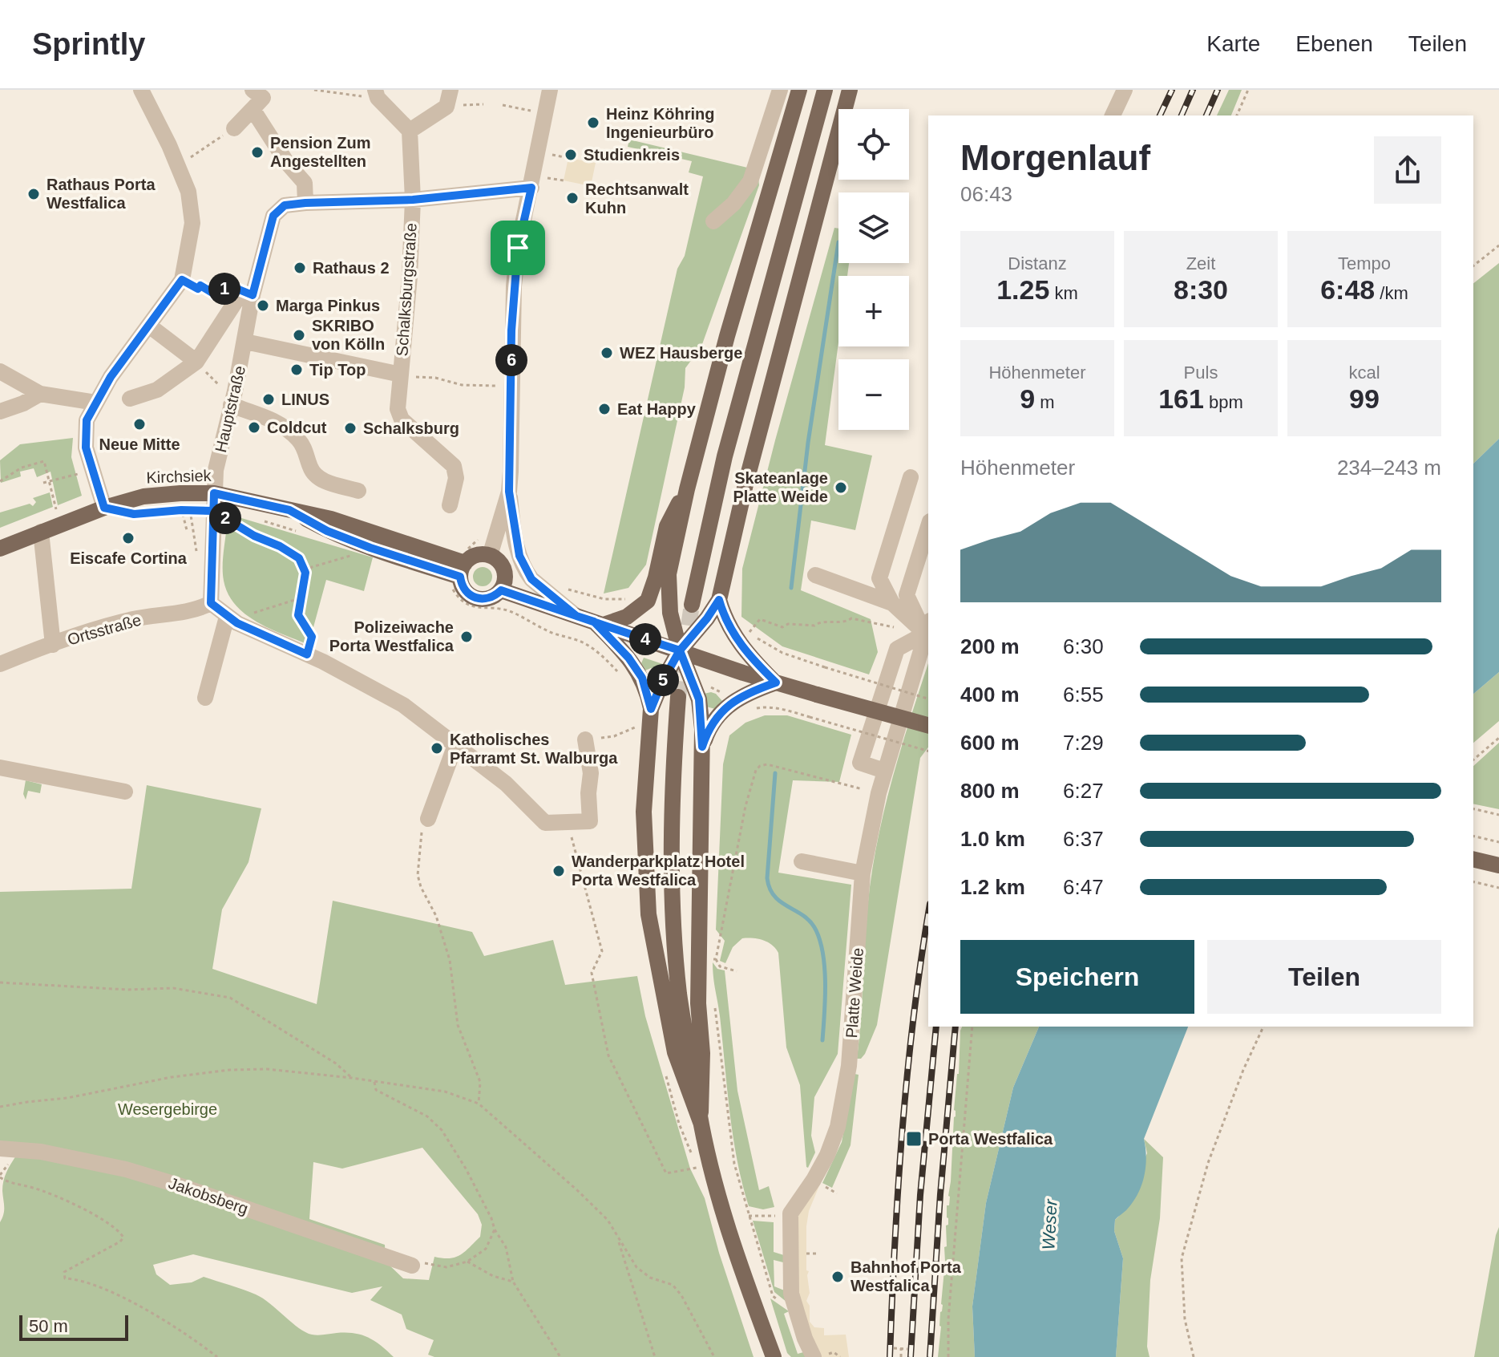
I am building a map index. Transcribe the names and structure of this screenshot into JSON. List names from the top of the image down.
{
  "streets": {
    "main road": ["Kirchsiek"],
    "street": [
      "Schalksburgstraße",
      "Hauptstraße",
      "Ortsstraße",
      "Platte Weide",
      "Jakobsberg"
    ]
  },
  "crossings": [
    ["Schalksburgstraße", "Hauptstraße"],
    ["Hauptstraße", "Kirchsiek"],
    ["Hauptstraße", "Ortsstraße"]
  ],
  "water": ["Weser"],
  "parks": ["Wesergebirge"],
  "places": {
    "other": [
      "Heinz Köhring Ingenieurbüro",
      "Pension Zum Angestellten",
      "Studienkreis",
      "Rathaus Porta Westfalica",
      "Rechtsanwalt Kuhn",
      "Rathaus 2",
      "Marga Pinkus",
      "SKRIBO von Kölln",
      "WEZ Hausberge",
      "Tip Top",
      "LINUS",
      "Eat Happy",
      "Neue Mitte",
      "Coldcut",
      "Schalksburg",
      "Skateanlage Platte Weide",
      "Eiscafe Cortina",
      "Polizeiwache Porta Westfalica",
      "Katholisches Pfarramt St. Walburga",
      "Wanderparkplatz Hotel Porta Westfalica",
      "Bahnhof Porta Westfalica"
    ],
    "transit": ["Porta Westfalica"]
  },
  "scale_bar": "50 m",
  "page": {
    "header": "Sprintly",
    "nav": ["Karte", "Ebenen", "Teilen"],
    "map_buttons": ["+", "−"],
    "heading": ["Morgenlauf", "06:43"],
    "stats": [
      ["Distanz", "1.25 km"],
      ["Zeit", "8:30"],
      ["Tempo", "6:48 /km"],
      ["Höhenmeter", "9 m"],
      ["Puls", "161 bpm"],
      ["kcal", "99"]
    ],
    "pins": [
      "1",
      "6",
      "2",
      "4",
      "5"
    ],
    "chart": ["Höhenmeter", "234–243 m"],
    "list": [
      {
        "name": "200 m",
        "note": "6:30"
      },
      {
        "name": "400 m",
        "note": "6:55"
      },
      {
        "name": "600 m",
        "note": "7:29"
      },
      {
        "name": "800 m",
        "note": "6:27"
      },
      {
        "name": "1.0 km",
        "note": "6:37"
      },
      {
        "name": "1.2 km",
        "note": "6:47"
      }
    ],
    "buttons": ["Speichern", "Teilen"],
    "scale": "50 m"
  }
}
